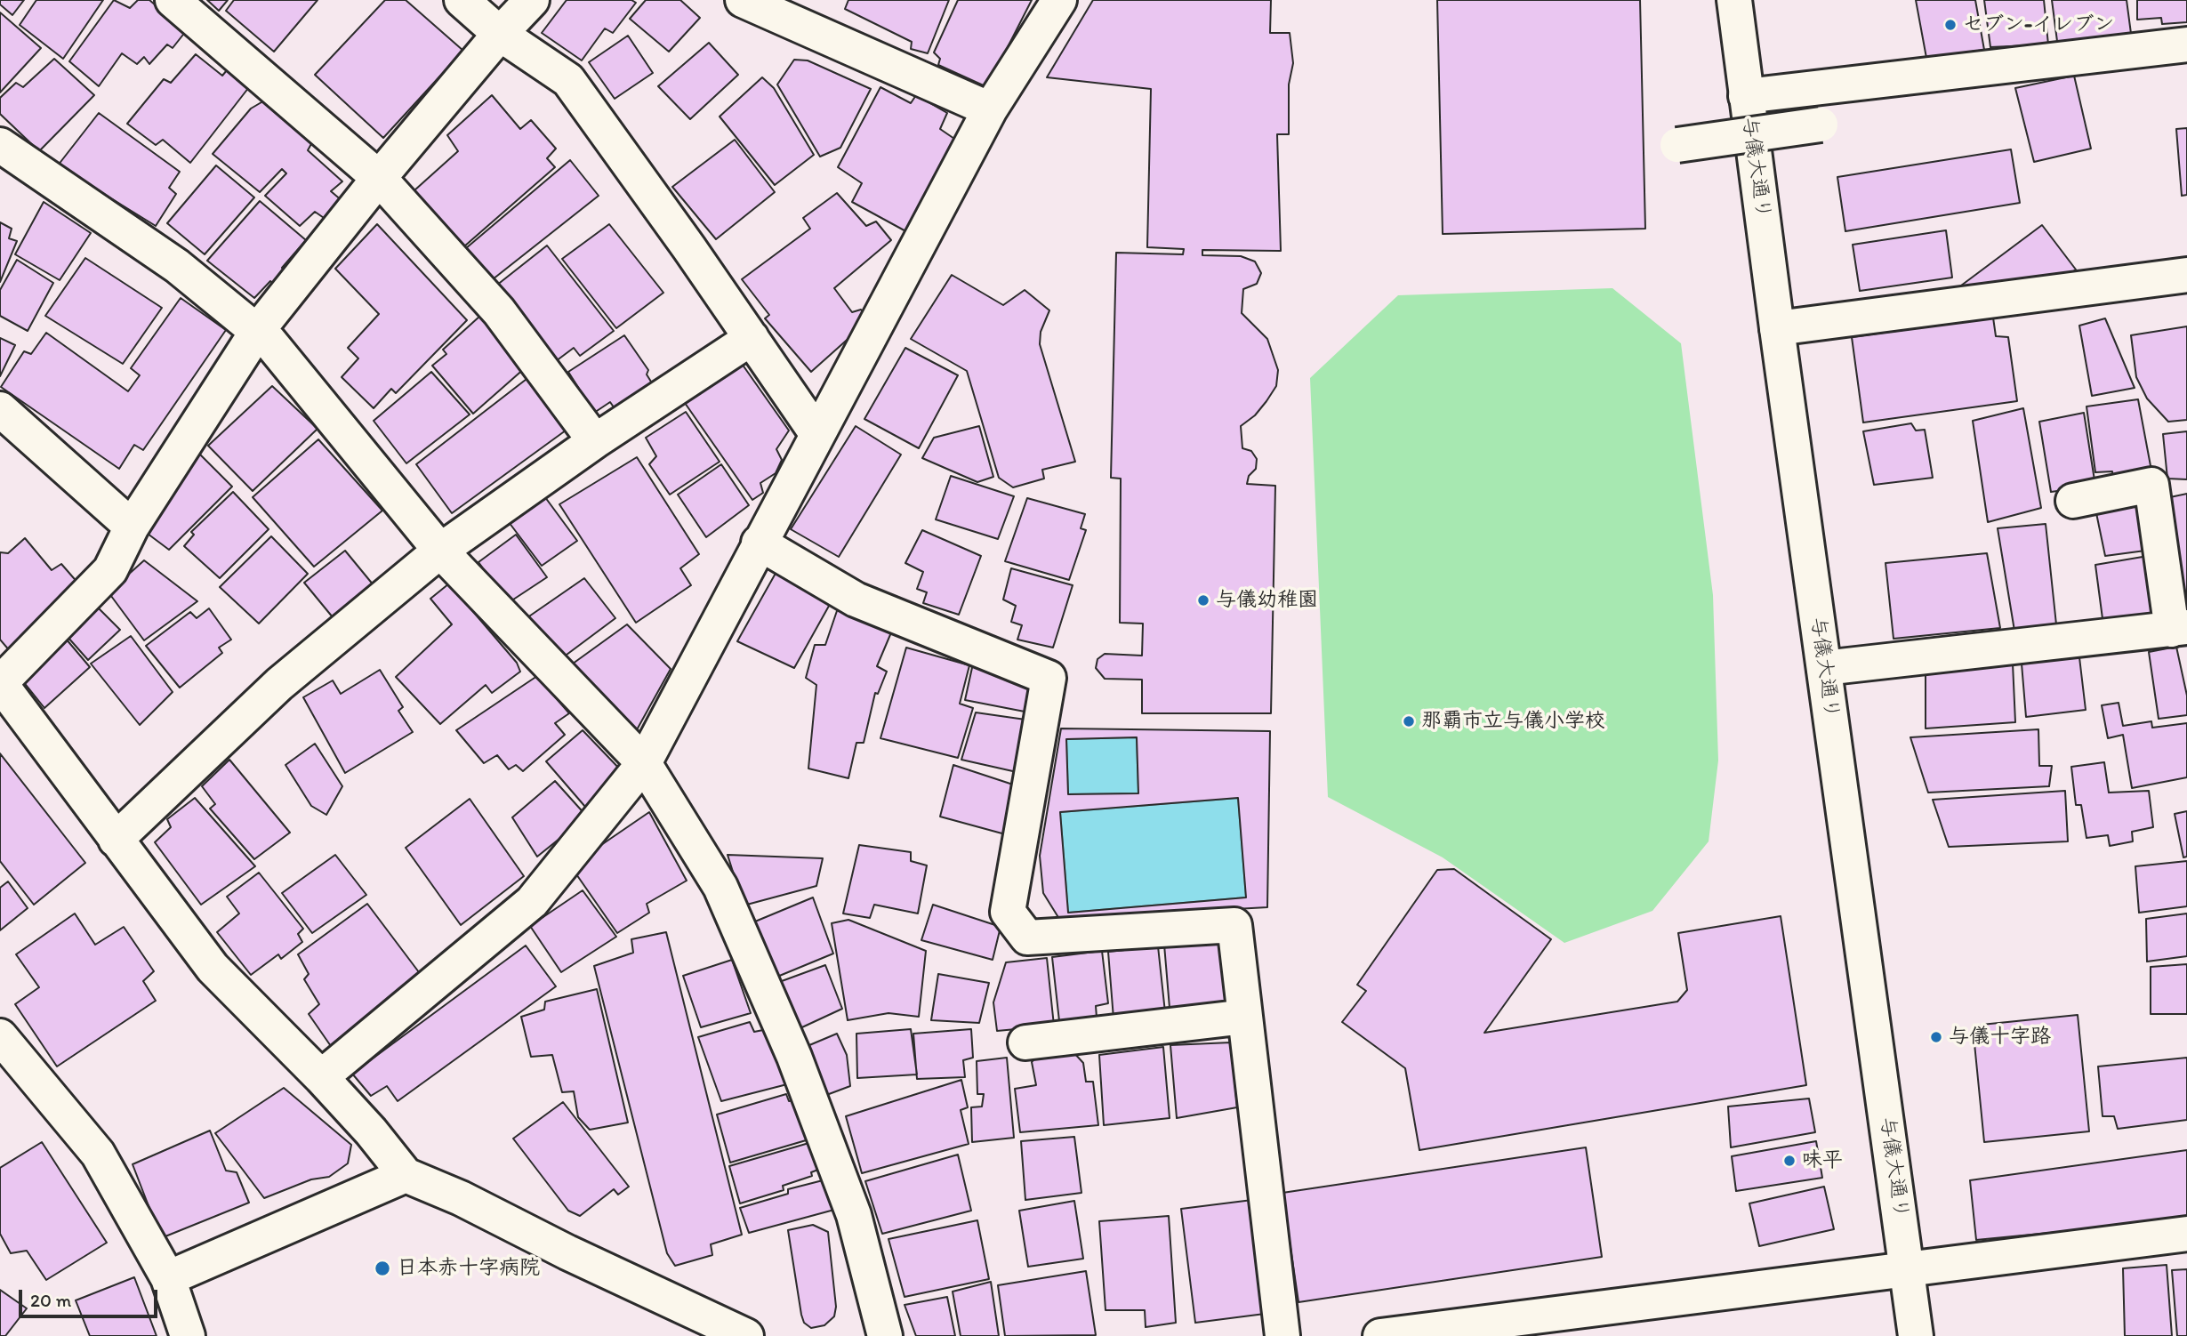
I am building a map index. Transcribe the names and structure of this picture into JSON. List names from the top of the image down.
{
  "streets": {
    "main road": ["与儀大通り"]
  },
  "places": [
    "セブン-イレブン",
    "与儀幼稚園",
    "那覇市立与儀小学校",
    "与儀十字路",
    "味平",
    "日本赤十字病院"
  ],
  "scale_bar": "20 m"
}
